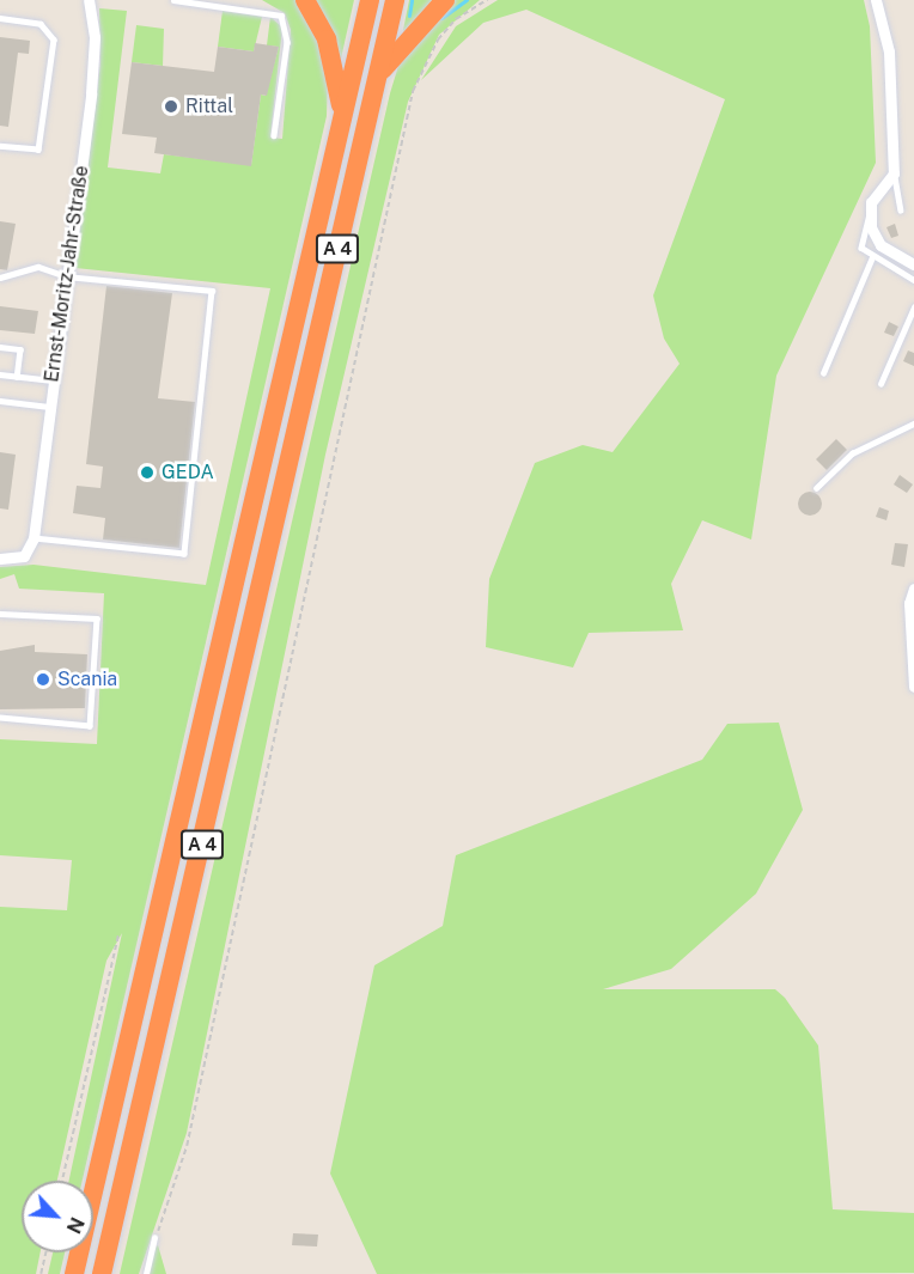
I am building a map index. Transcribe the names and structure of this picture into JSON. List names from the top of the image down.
{
  "streets": {
    "highway": ["A 4"],
    "street": ["Ernst-Moritz-Jahr-Straße"]
  },
  "places": ["Rittal", "GEDA", "Scania"],
  "north": "bottom right"
}
